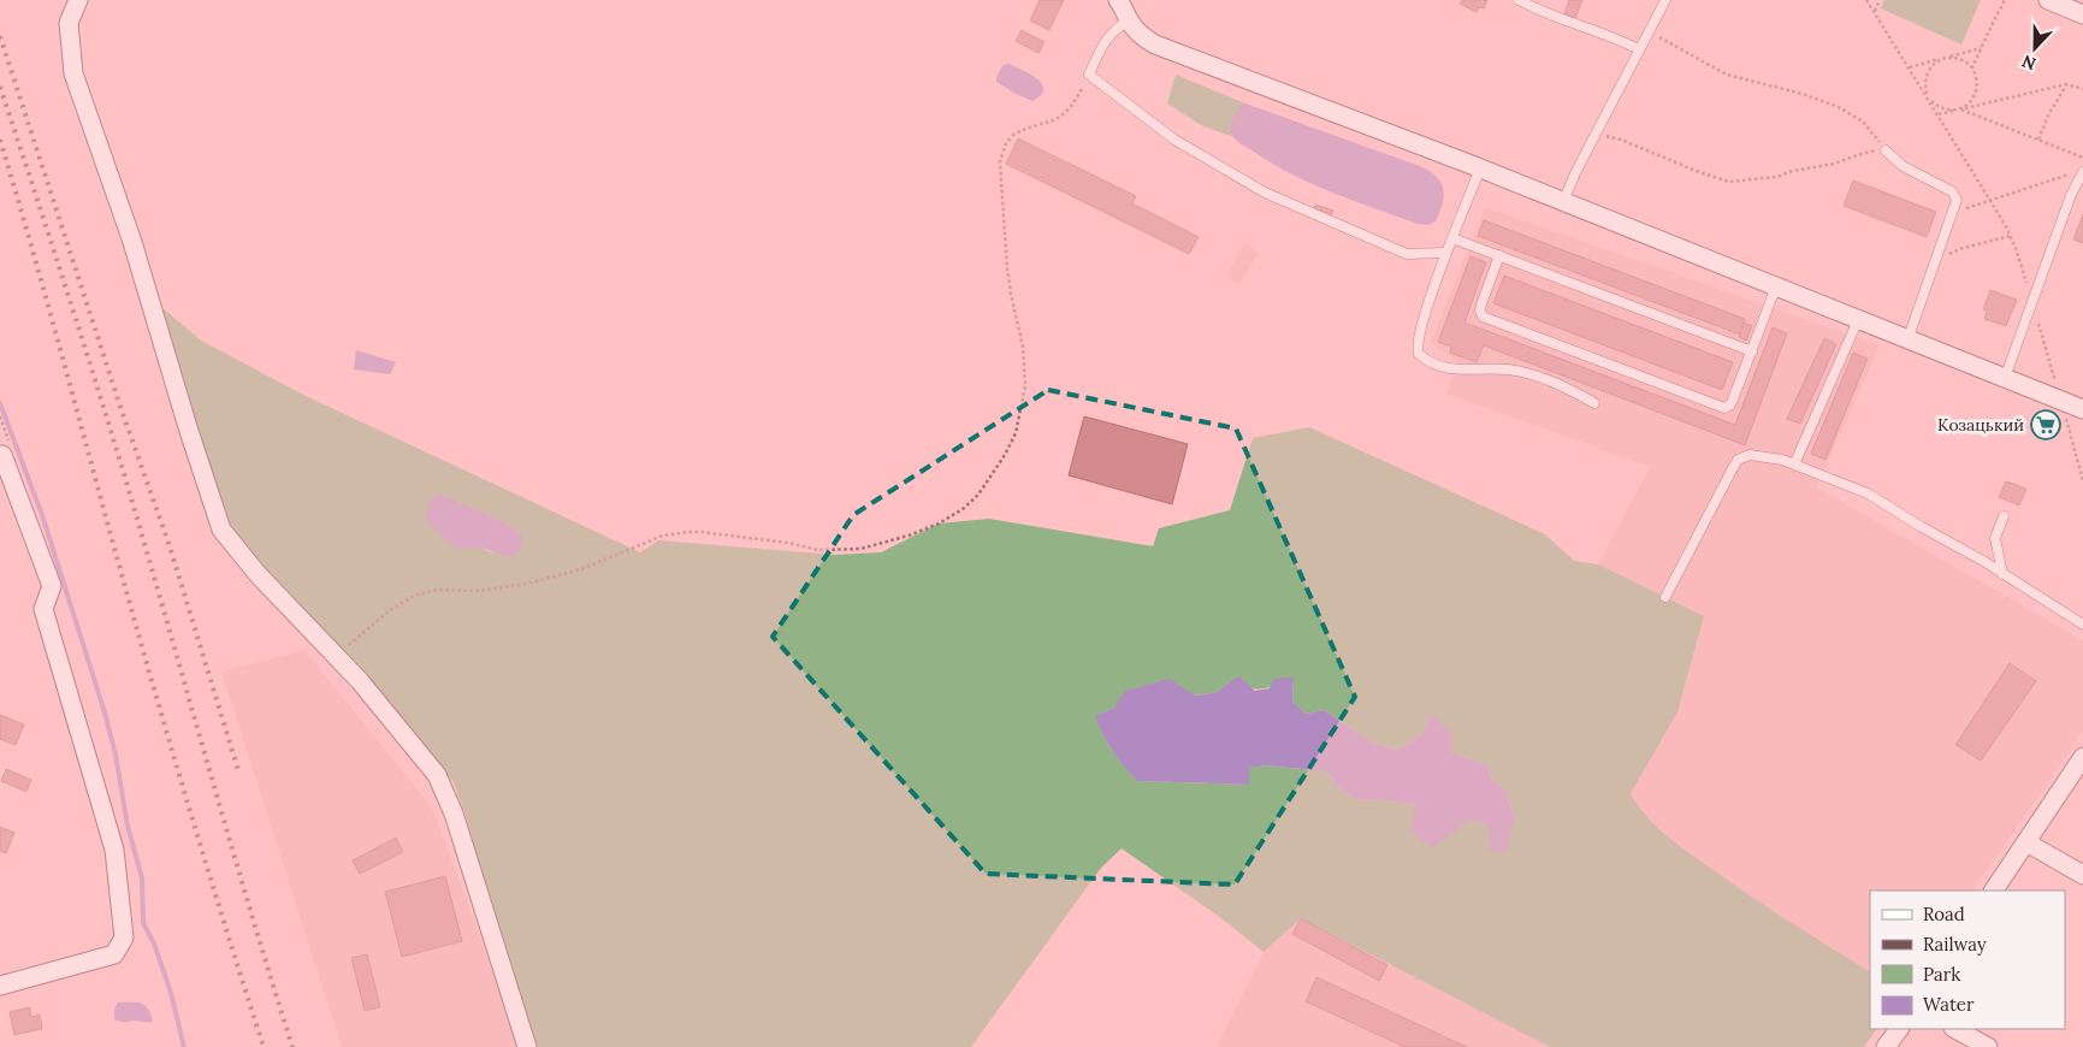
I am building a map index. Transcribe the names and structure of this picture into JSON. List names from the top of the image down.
{
  "places": {
    "supermarket": ["Козацький"]
  },
  "legend": [
    "Road",
    "Railway",
    "Park",
    "Water"
  ],
  "north": "bottom"
}
